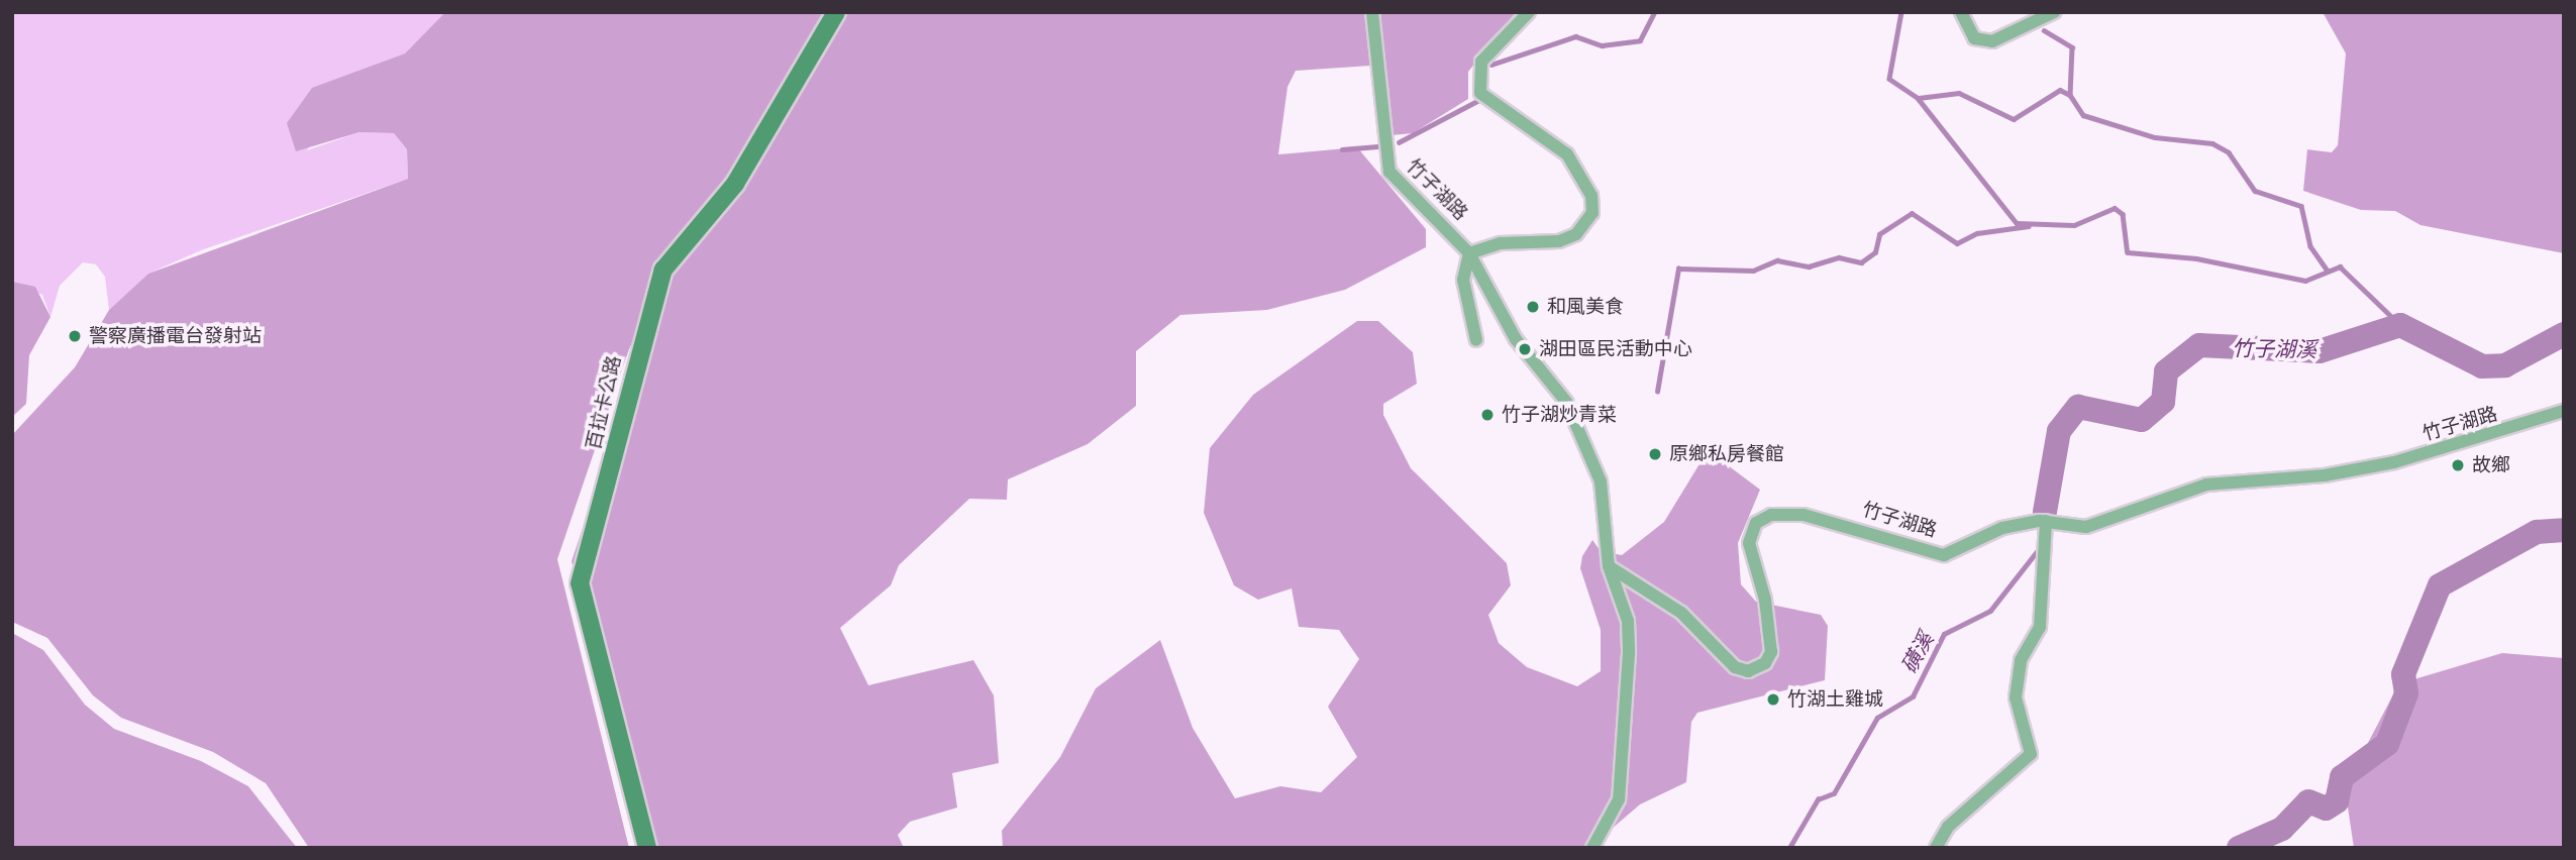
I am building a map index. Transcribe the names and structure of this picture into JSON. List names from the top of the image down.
{
  "streets": {
    "main road": ["百拉卡公路"],
    "street": ["竹子湖路"]
  },
  "water": ["竹子湖溪", "磺溪"],
  "places": [
    "和風美食",
    "警察廣播電台發射站",
    "湖田區民活動中心",
    "竹子湖炒青菜",
    "原鄉私房餐館",
    "故鄉",
    "竹湖土雞城"
  ]
}
